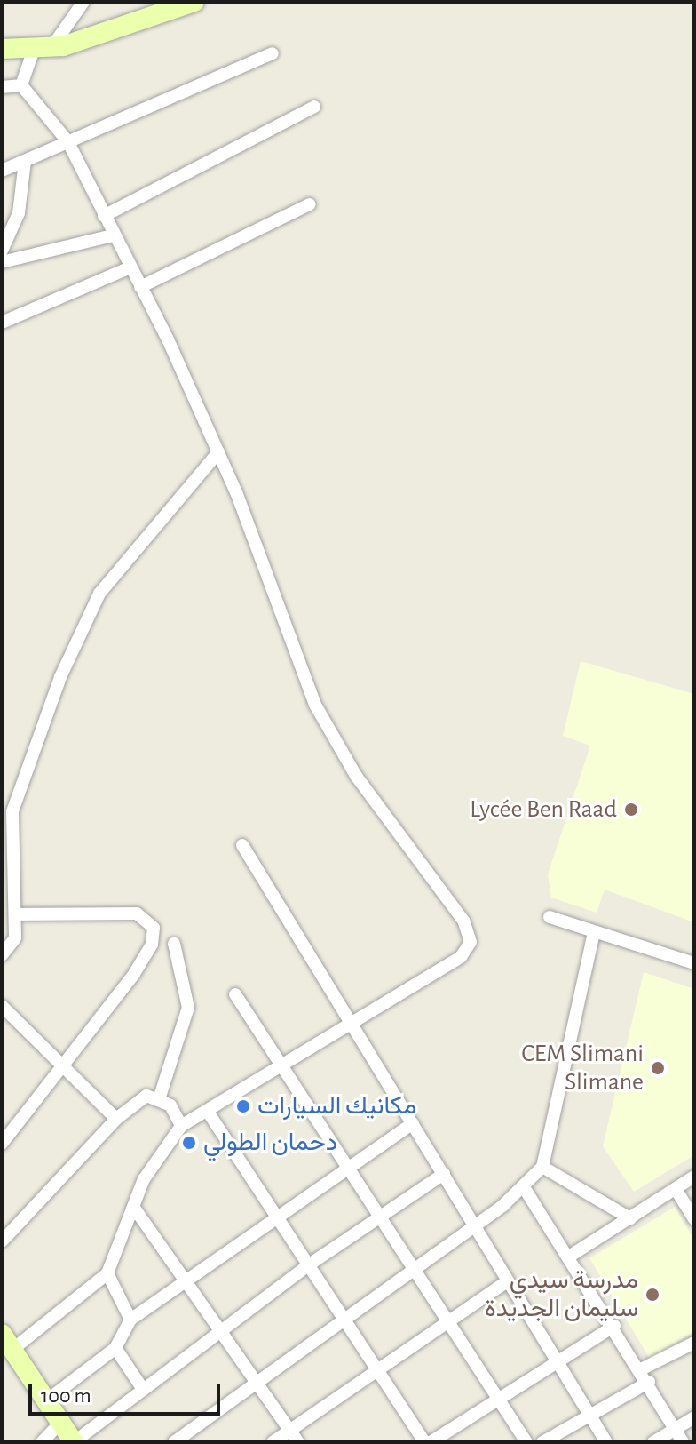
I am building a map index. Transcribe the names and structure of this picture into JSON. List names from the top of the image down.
{
  "places": [
    "Lycée Ben Raad",
    "CEM Slimani Slimane",
    "مكانيك السيارات",
    "دحمان الطولي",
    "مدرسة سيدي سليمان الجديدة"
  ],
  "scale_bar": "100 m"
}
